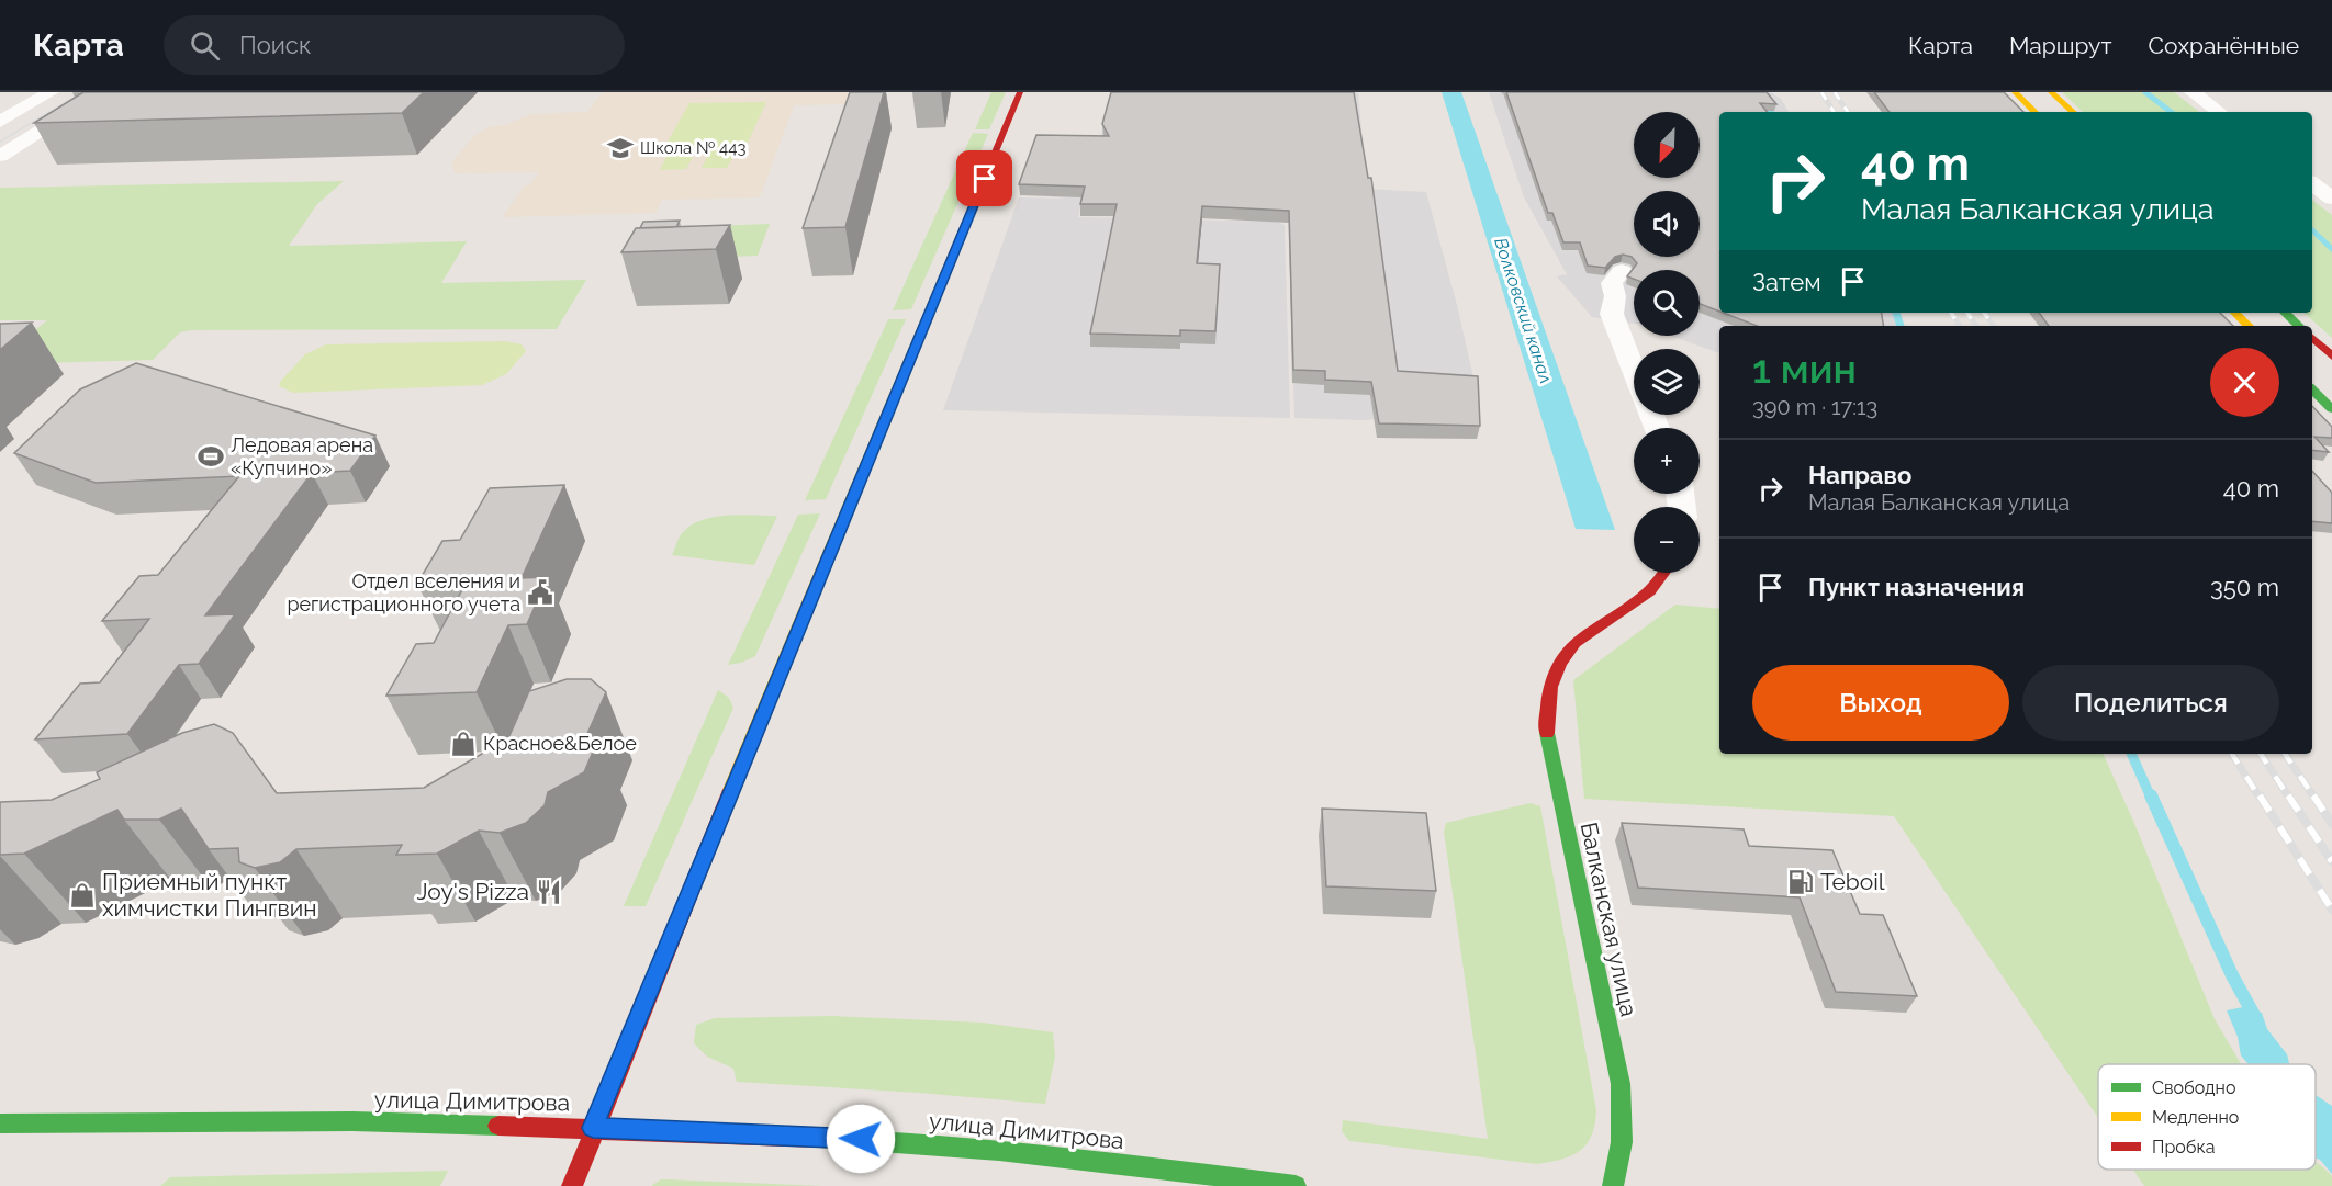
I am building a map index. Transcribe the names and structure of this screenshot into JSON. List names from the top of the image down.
{
  "streets": {
    "street": ["Балканская улица", "улица Димитрова"]
  },
  "water": ["Волковский канал"],
  "places": {
    "school or university": ["Школа № 443"],
    "sports": ["Ледовая арена «Купчино»"],
    "public building": ["Отдел вселения и регистрационного учета"],
    "shop": ["Красное&Белое", "Приемный пункт химчистки Пингвин"],
    "fuel station": ["Teboil"],
    "restaurant": ["Joy's Pizza"]
  },
  "legend": ["Свободно", "Медленно", "Пробка"],
  "north": "bottom left",
  "page": {
    "header": "Карта",
    "search": "Поиск",
    "nav": ["Карта", "Маршрут", "Сохранённые"],
    "map_buttons": ["+", "−"],
    "turn": ["40 m", "Малая Балканская улица"],
    "then": "Затем",
    "heading": ["1 мин", "390 m · 17:13"],
    "list": [
      {
        "name": "Направо",
        "note": "Малая Балканская улица",
        "value": "40 m"
      },
      {
        "name": "Пункт назначения",
        "value": "350 m"
      }
    ],
    "buttons": ["Выход", "Поделиться"]
  }
}
